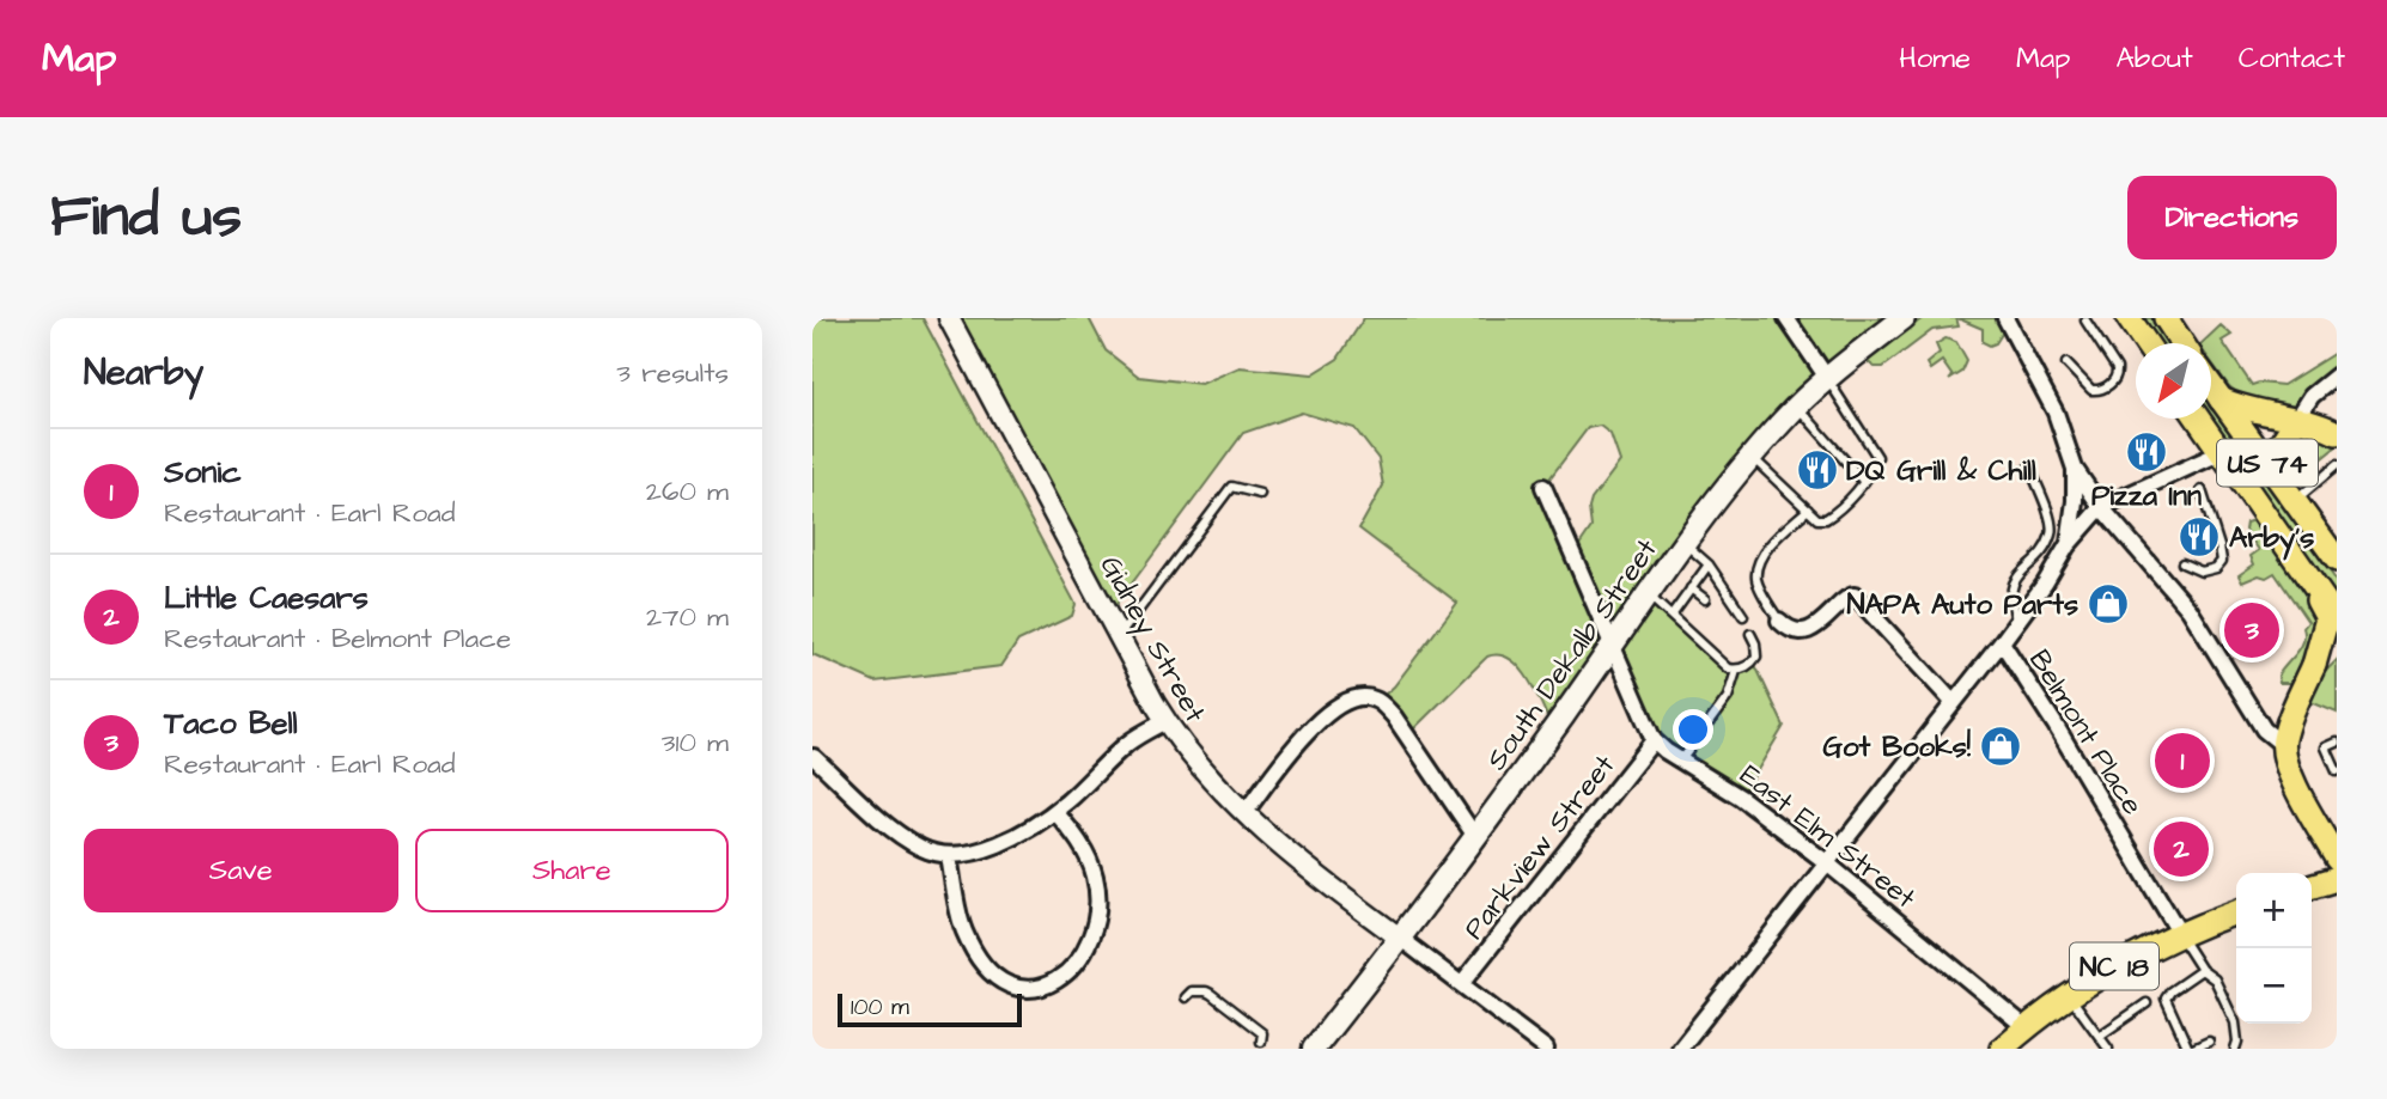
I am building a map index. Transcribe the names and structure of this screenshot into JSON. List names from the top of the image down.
{
  "streets": {
    "main road": ["US 74", "South Dekalb Street", "NC 18"],
    "street": [
      "Gidney Street",
      "Belmont Place",
      "East Elm Street",
      "Parkview Street"
    ]
  },
  "crossings": [
    ["Gidney Street", "South Dekalb Street"],
    ["Gidney Street", "Parkview Street"],
    ["Belmont Place", "NC 18"],
    ["East Elm Street", "Parkview Street"],
    ["East Elm Street", "NC 18"]
  ],
  "places": {
    "restaurant": ["Pizza Inn", "DQ Grill & Chill", "Arby's"],
    "shop": ["NAPA Auto Parts", "Got Books!"]
  },
  "scale_bar": "100 m",
  "north": "bottom left",
  "page": {
    "header": "Map",
    "nav": [
      "Home",
      "Map",
      "About",
      "Contact"
    ],
    "buttons": [
      "Directions",
      ["Save", "Share"]
    ],
    "title": "Find us",
    "heading": ["Nearby", "3 results"],
    "list": [
      {
        "mark": "1",
        "name": "Sonic",
        "note": "Restaurant · Earl Road",
        "value": "260 m"
      },
      {
        "mark": "2",
        "name": "Little Caesars",
        "note": "Restaurant · Belmont Place",
        "value": "270 m"
      },
      {
        "mark": "3",
        "name": "Taco Bell",
        "note": "Restaurant · Earl Road",
        "value": "310 m"
      }
    ],
    "pins": ["3", "1", "2"],
    "map_buttons": ["+", "−"],
    "scale": "100 m"
  }
}
